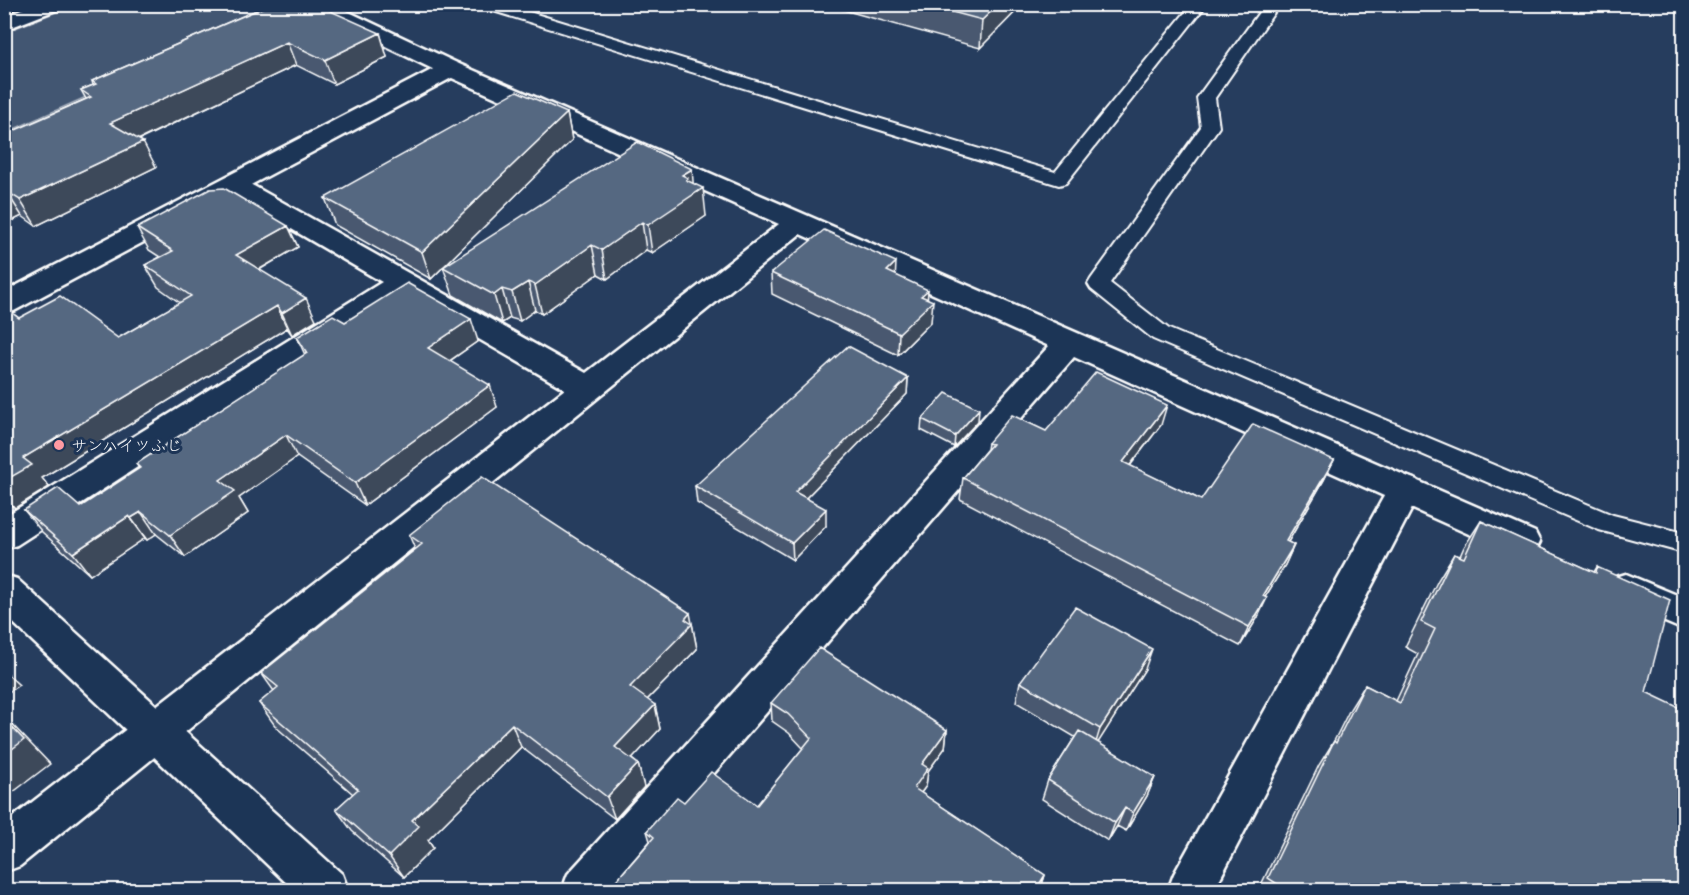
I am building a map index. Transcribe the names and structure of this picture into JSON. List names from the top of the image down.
{
  "places": ["サンハイツふじ"]
}
